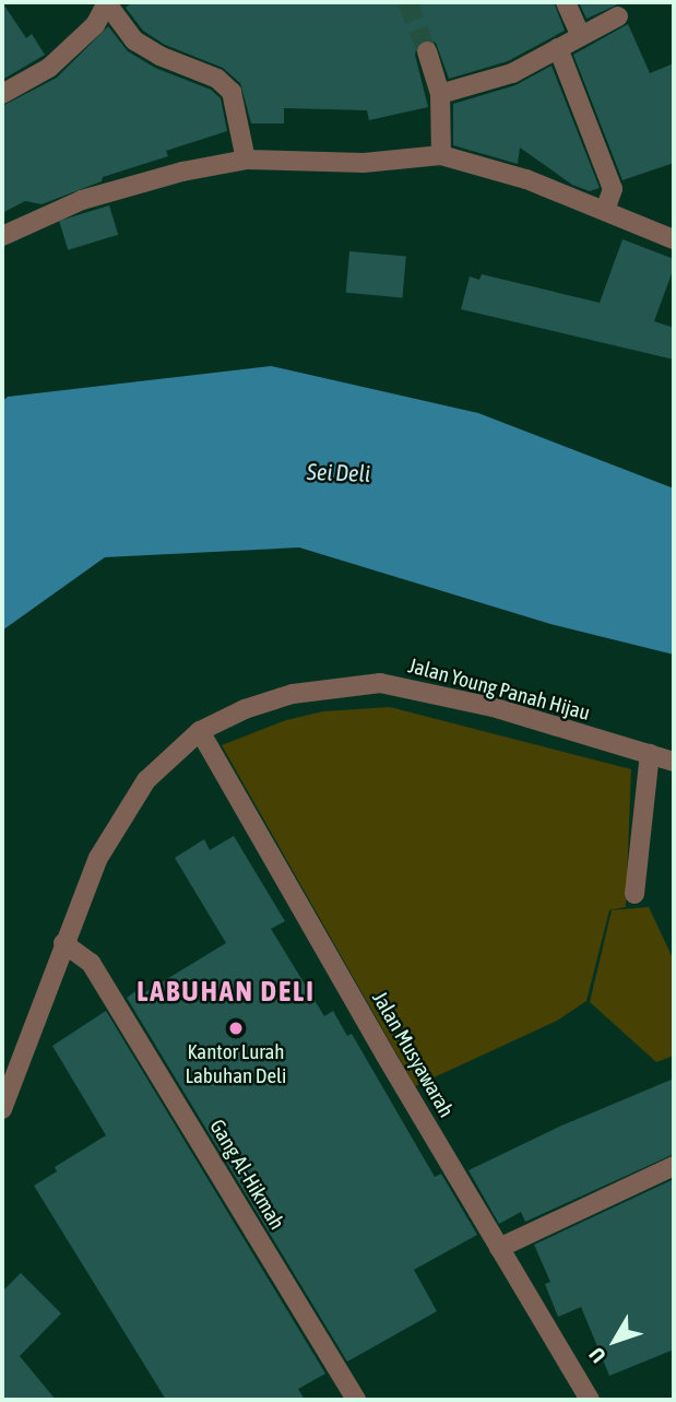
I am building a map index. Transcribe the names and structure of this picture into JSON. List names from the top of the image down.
{
  "streets": {
    "street": ["Jalan Young Panah Hijau", "Jalan Musyawarah", "Gang Al-Hikmah"]
  },
  "crossings": [
    ["Jalan Young Panah Hijau", "Jalan Musyawarah"],
    ["Jalan Young Panah Hijau", "Gang Al-Hikmah"]
  ],
  "districts": ["LABUHAN DELI"],
  "water": ["Sei Deli"],
  "places": ["Kantor Lurah Labuhan Deli"],
  "north": "bottom left"
}
